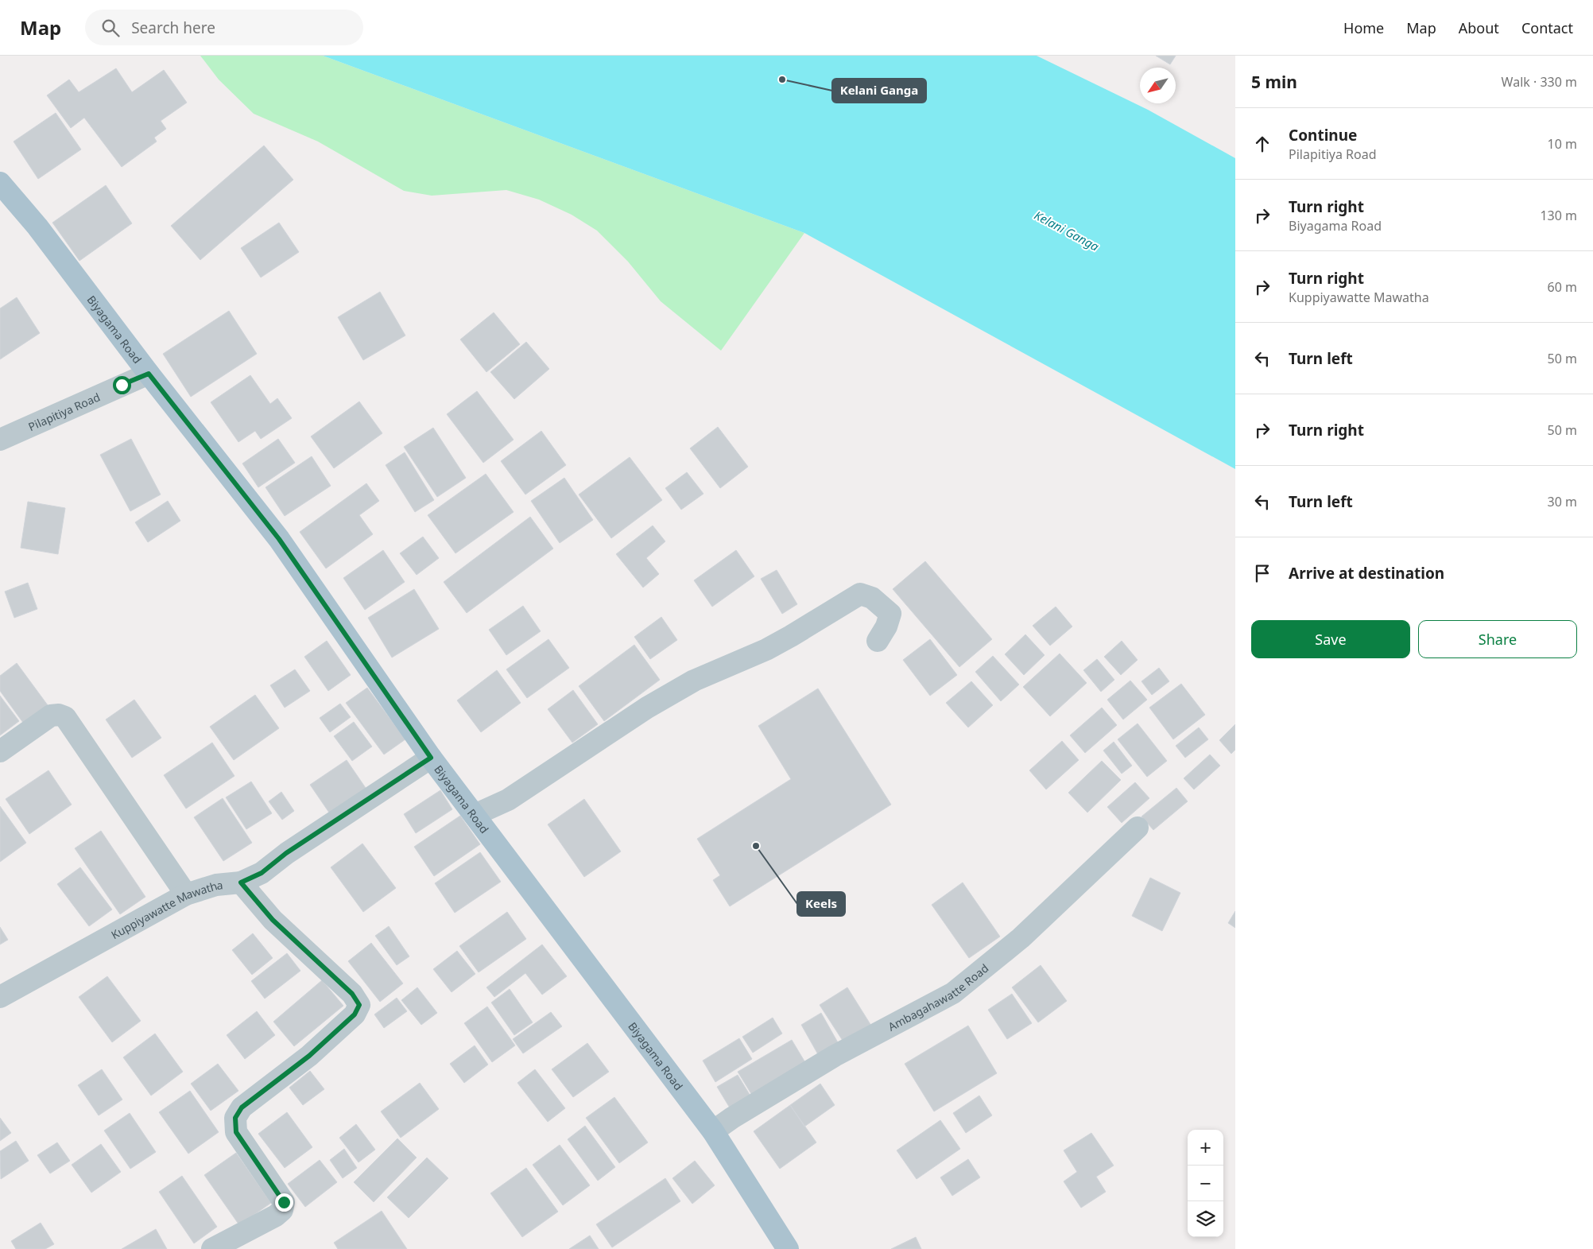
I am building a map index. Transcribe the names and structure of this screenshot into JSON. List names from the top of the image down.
{
  "streets": {
    "main road": ["Biyagama Road"],
    "street": ["Pilapitiya Road", "Kuppiyawatte Mawatha", "Ambagahawatte Road"]
  },
  "crossings": [
    ["Biyagama Road", "Pilapitiya Road"],
    ["Biyagama Road", "Kuppiyawatte Mawatha"],
    ["Biyagama Road", "Ambagahawatte Road"]
  ],
  "water": ["Kelani Ganga"],
  "places": ["Kelani Ganga", "Keels"],
  "north": "bottom left",
  "page": {
    "header": "Map",
    "search": "Search here",
    "nav": [
      "Home",
      "Map",
      "About",
      "Contact"
    ],
    "heading": ["5 min", "Walk · 330 m"],
    "list": [
      ["Continue", "Pilapitiya Road", "10 m"],
      ["Turn right", "Biyagama Road", "130 m"],
      ["Turn right", "Kuppiyawatte Mawatha", "60 m"],
      ["Turn left", "50 m"],
      ["Turn right", "50 m"],
      ["Turn left", "30 m"],
      "Arrive at destination"
    ],
    "buttons": ["Save", "Share"],
    "map_buttons": ["+", "−"]
  }
}
